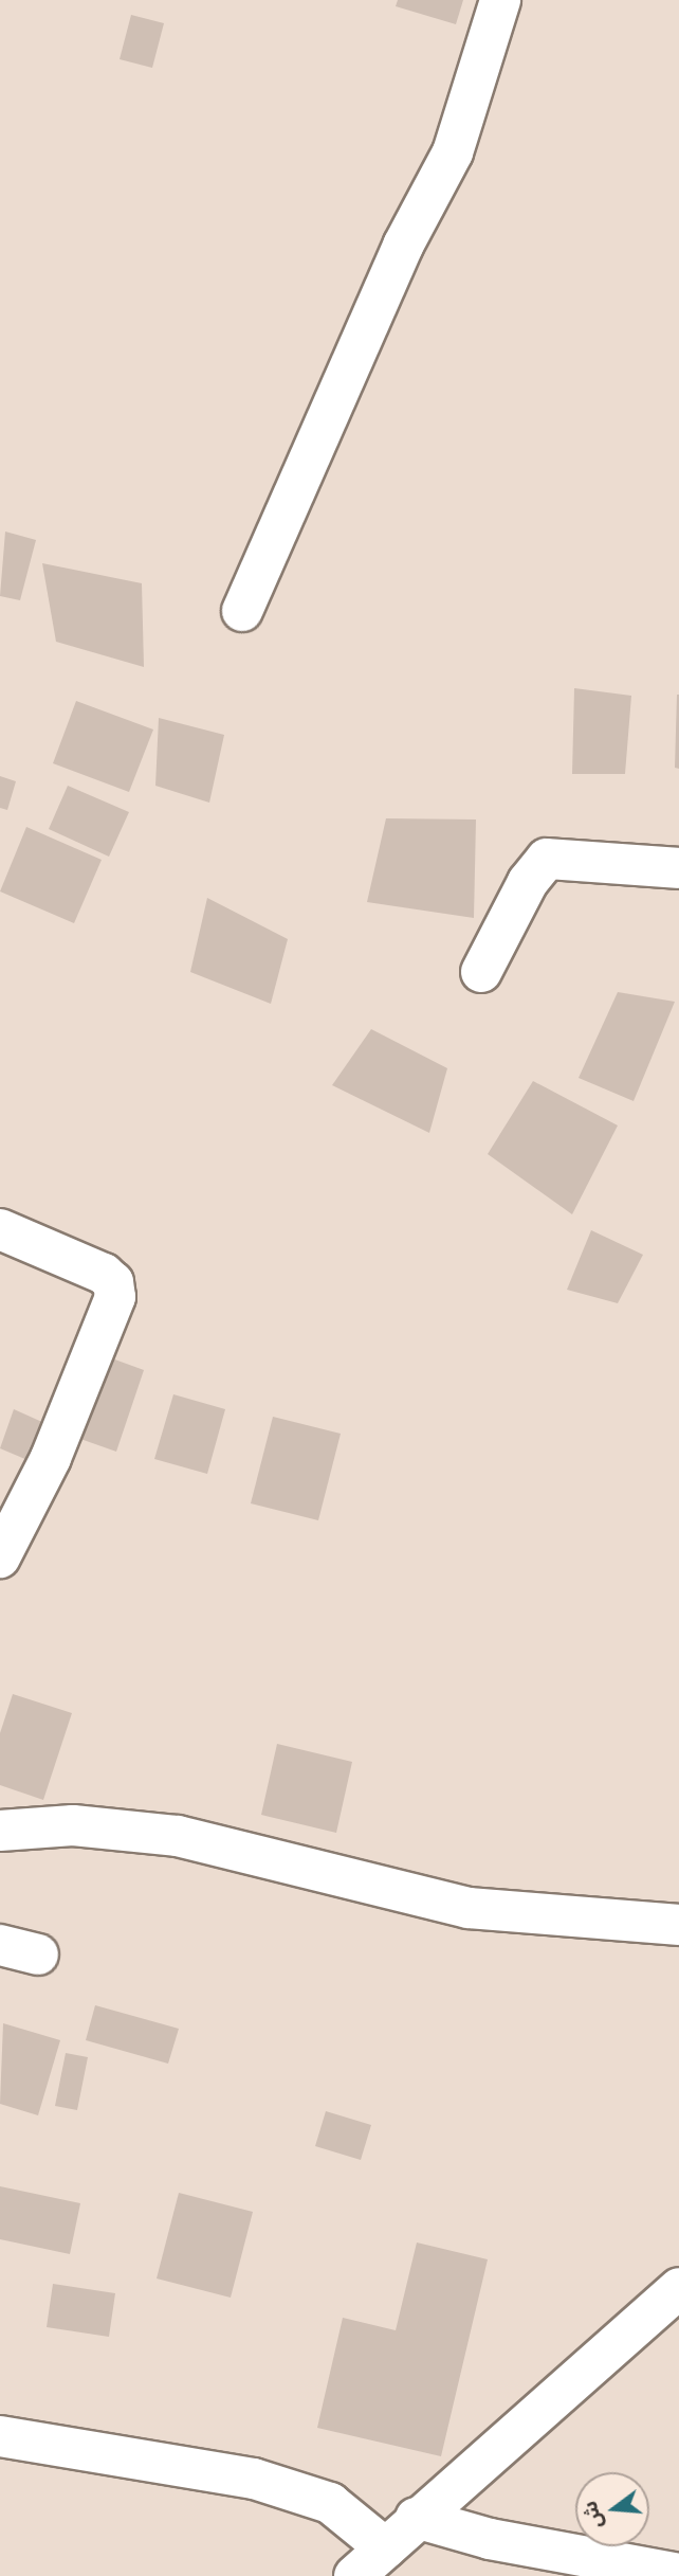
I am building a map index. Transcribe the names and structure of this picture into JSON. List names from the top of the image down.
{
  "north": "left"
}
